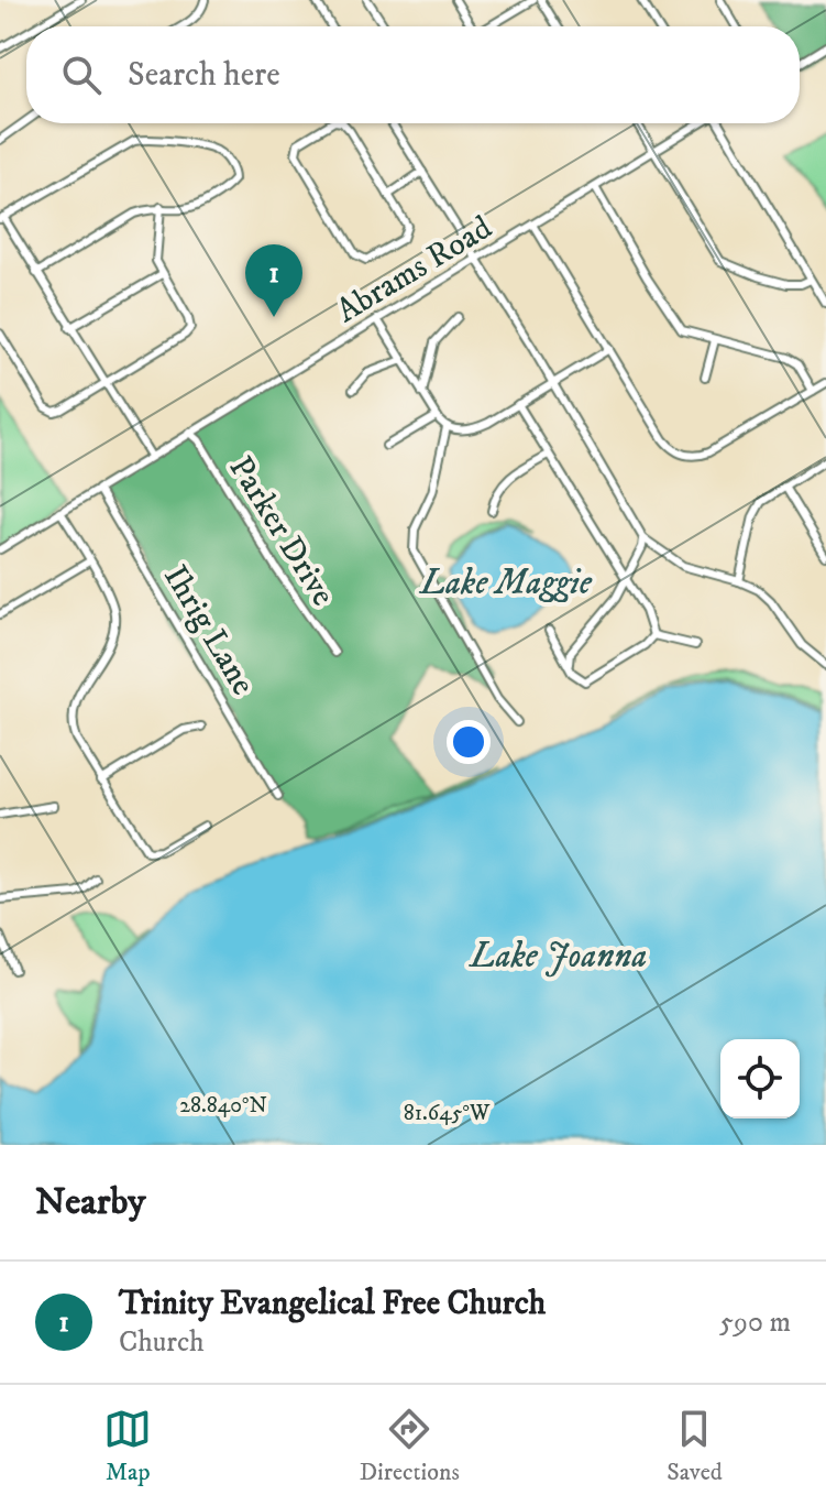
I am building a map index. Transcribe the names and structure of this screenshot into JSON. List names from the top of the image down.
{
  "streets": {
    "street": ["Abrams Road", "Parker Drive", "Ihrig Lane"]
  },
  "crossings": [
    ["Abrams Road", "Parker Drive"],
    ["Abrams Road", "Ihrig Lane"]
  ],
  "water": ["Lake Maggie", "Lake Joanna"],
  "page": {
    "search": "Search here",
    "pins": "1",
    "heading": "Nearby",
    "list": [
      {
        "mark": "1",
        "name": "Trinity Evangelical Free Church",
        "note": "Church",
        "value": "590 m"
      }
    ],
    "nav": ["Map", "Directions", "Saved"]
  },
  "coordinates": ["28.840°N", "81.645°W"]
}
